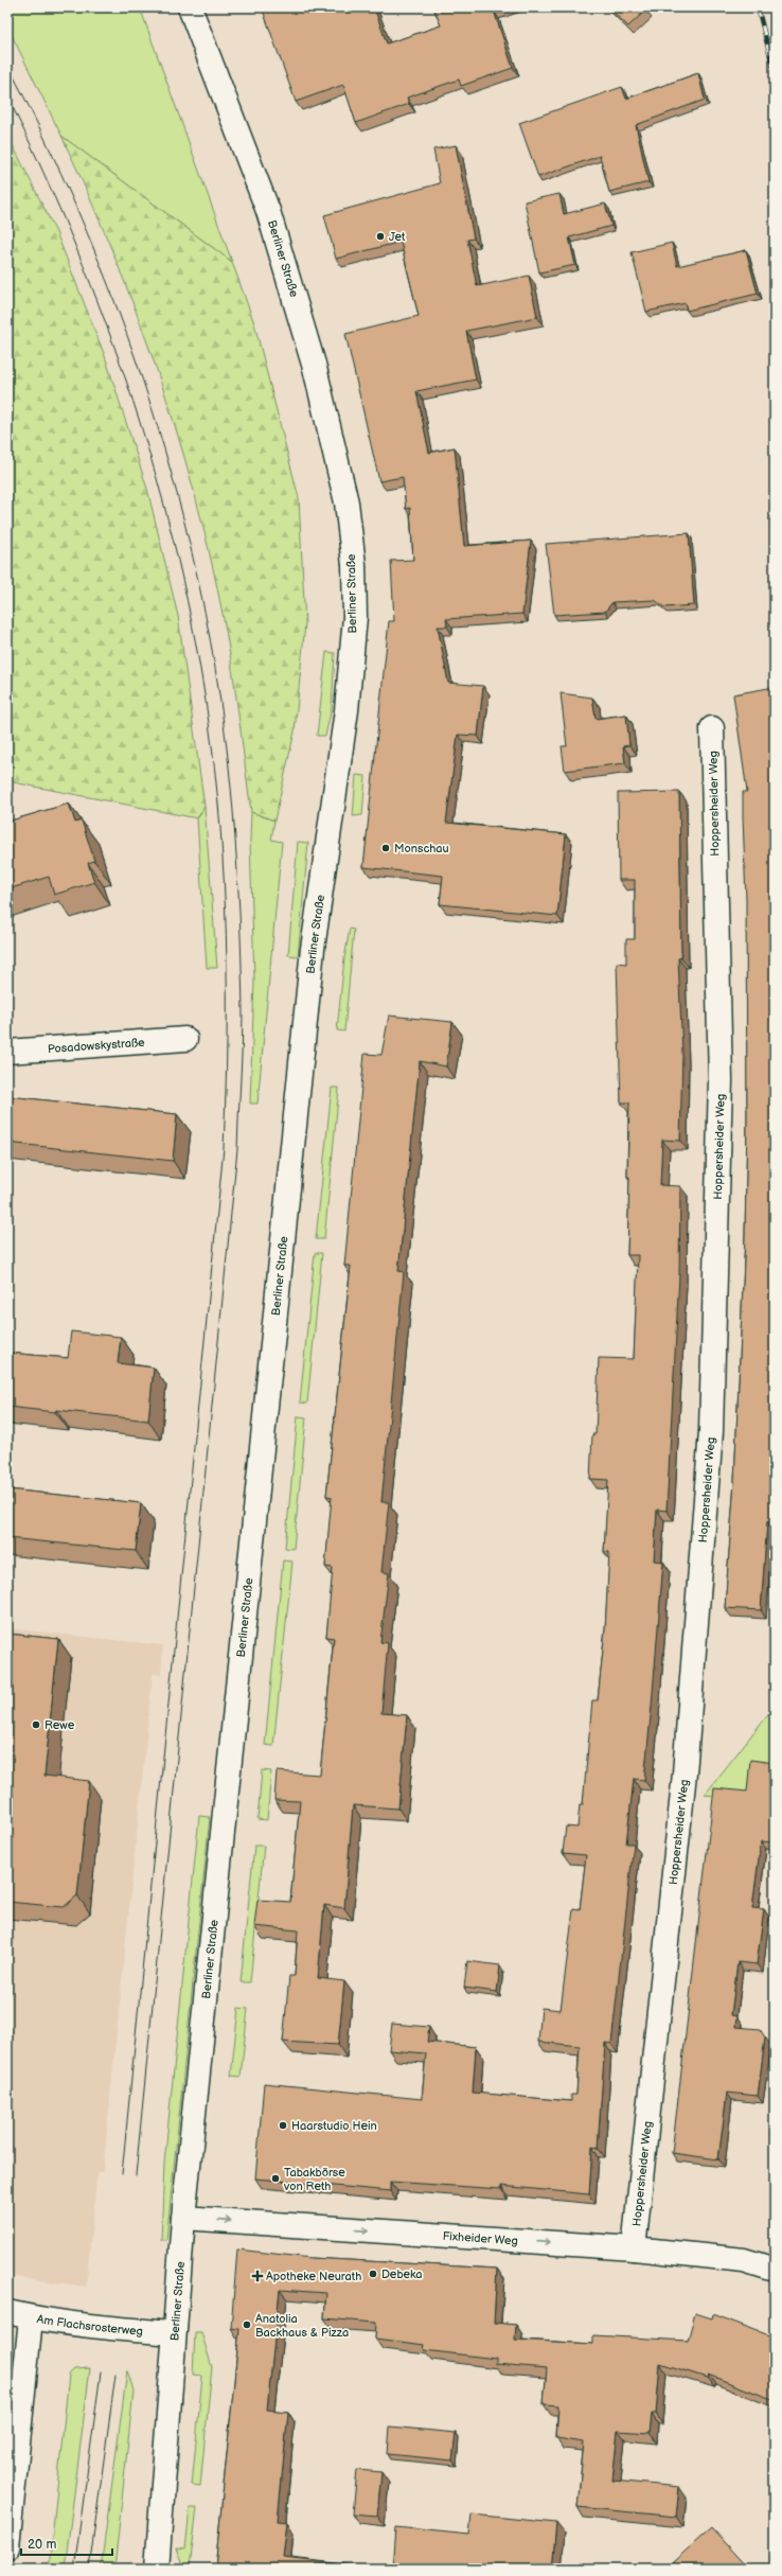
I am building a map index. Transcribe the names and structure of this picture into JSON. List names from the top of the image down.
{
  "streets": {
    "street": [
      "Berliner Straße",
      "Hoppersheider Weg",
      "Posadowskystraße",
      "Fixheider Weg",
      "Am Flachsrosterweg"
    ]
  },
  "crossings": [
    ["Berliner Straße", "Fixheider Weg"],
    ["Berliner Straße", "Am Flachsrosterweg"],
    ["Hoppersheider Weg", "Fixheider Weg"]
  ],
  "one_way": ["Fixheider Weg"],
  "places": {
    "other": [
      "Jet",
      "Monschau",
      "Rewe",
      "Haarstudio Hein",
      "Tabakbörse von Reth",
      "Debeka",
      "Anatolia Backhaus & Pizza"
    ],
    "health": ["Apotheke Neurath"]
  },
  "scale_bar": "20 m"
}
